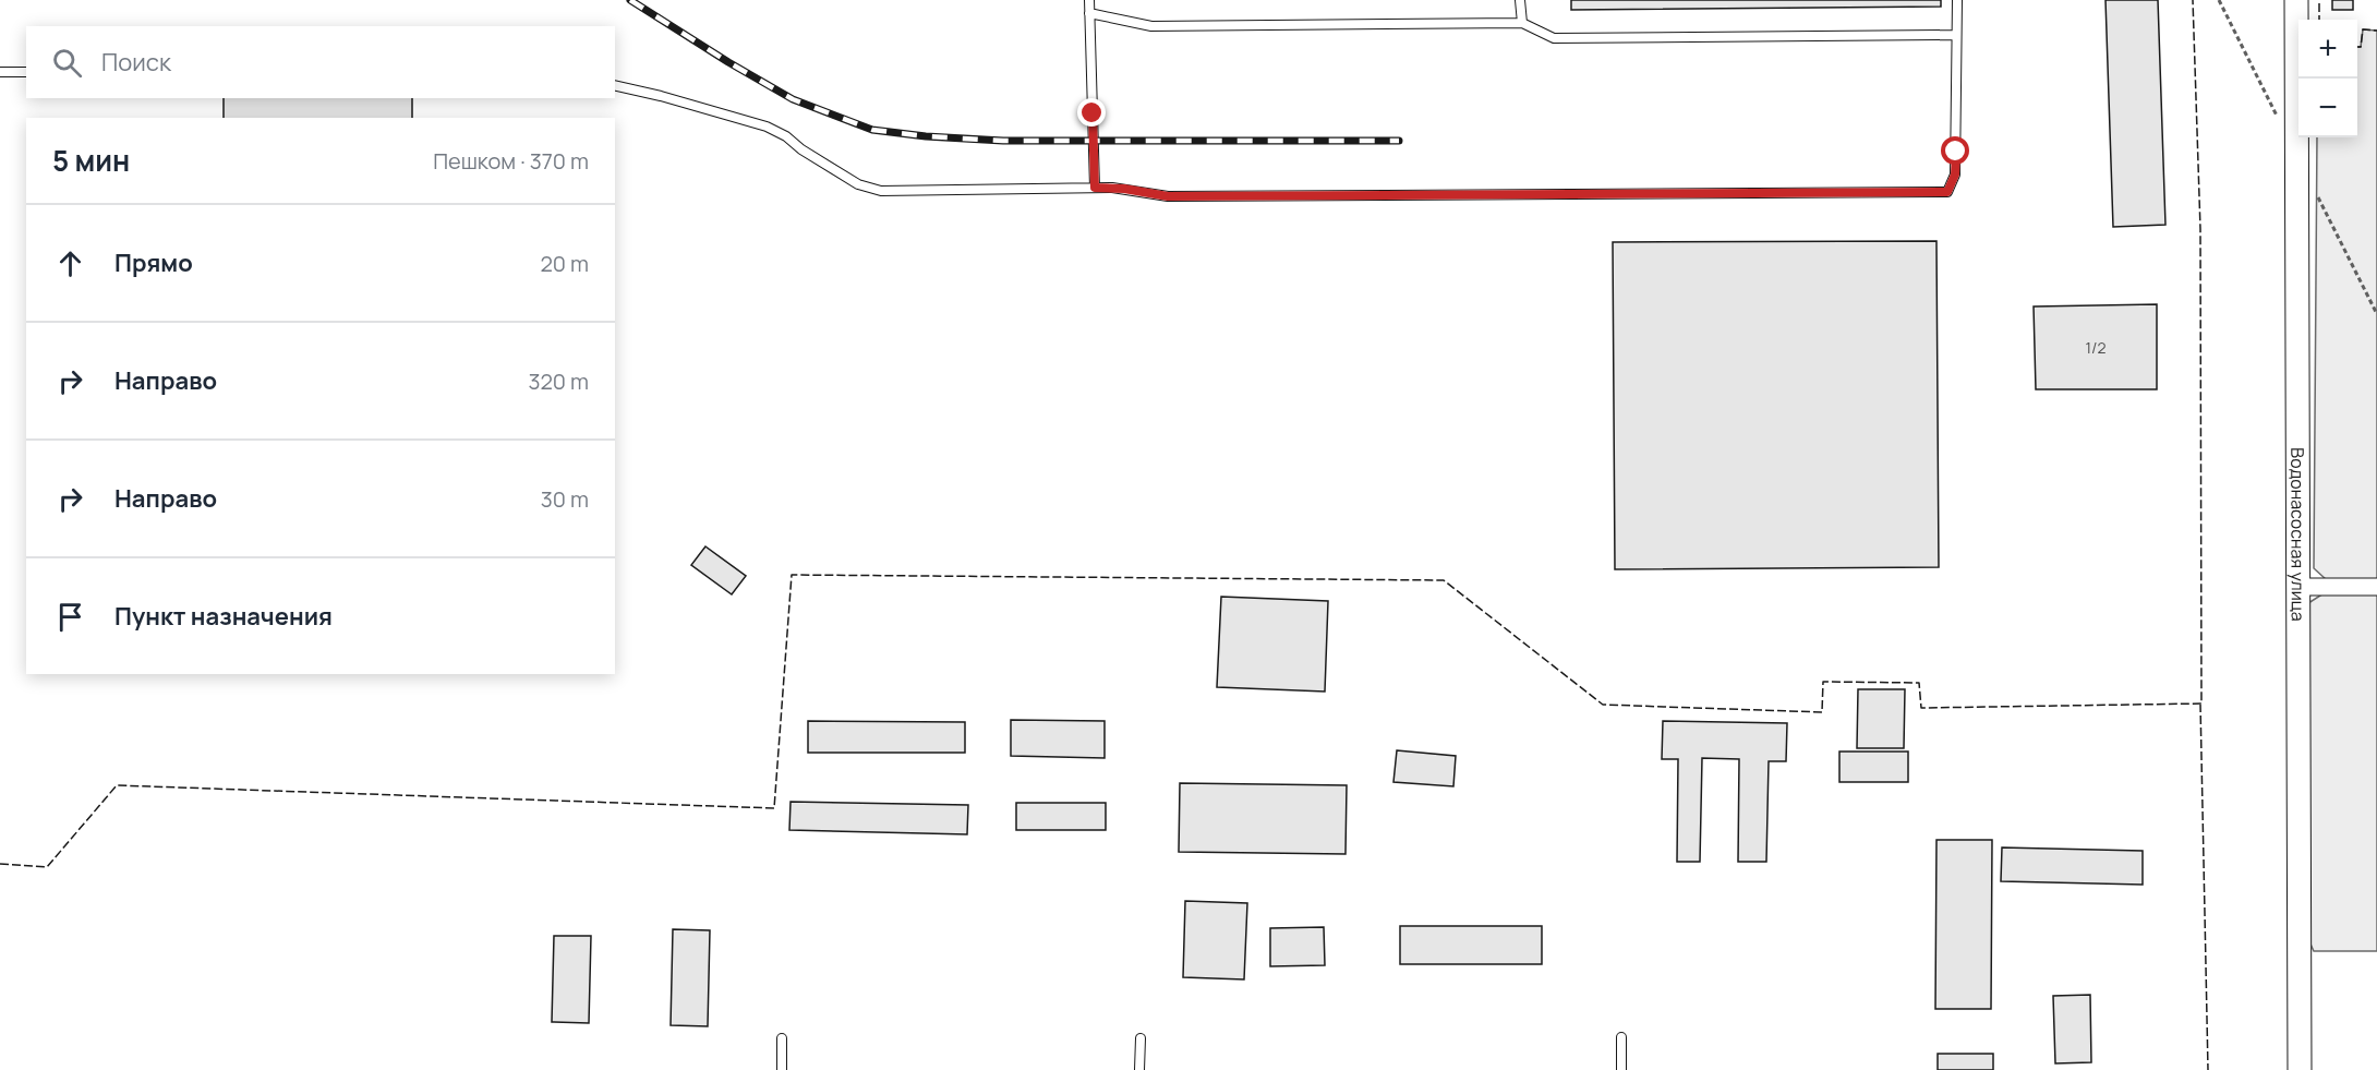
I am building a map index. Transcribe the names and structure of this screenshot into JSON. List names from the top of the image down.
{
  "streets": {
    "street": ["Водонасосная улица"]
  },
  "house_numbers": ["1/2"],
  "page": {
    "map_buttons": ["+", "−"],
    "search": "Поиск",
    "heading": ["5 мин", "Пешком · 370 m"],
    "list": [
      ["Прямо", "20 m"],
      ["Направо", "320 m"],
      ["Направо", "30 m"],
      "Пункт назначения"
    ]
  }
}
